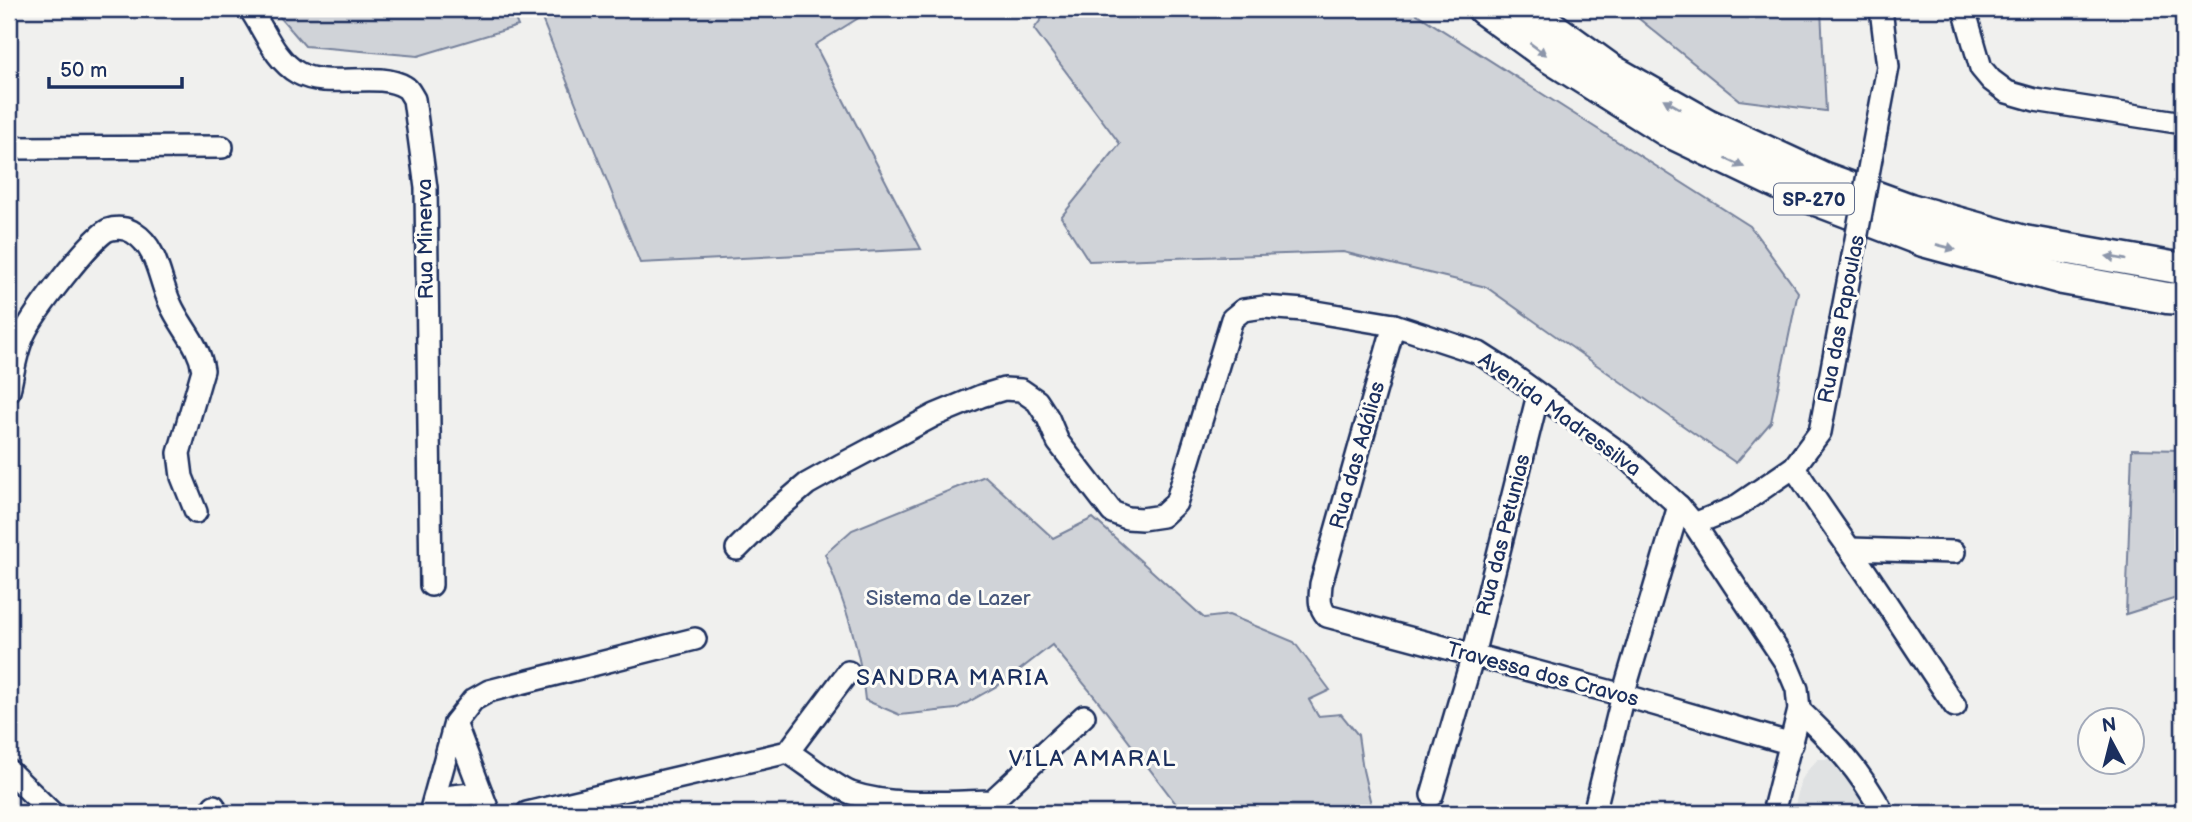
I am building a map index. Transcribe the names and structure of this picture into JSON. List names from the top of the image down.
{
  "streets": {
    "highway": ["SP-270"],
    "street": [
      "Rua Minerva",
      "Rua das Papoulas",
      "Avenida Madressilva",
      "Rua das Adálias",
      "Rua das Petunias",
      "Travessa dos Cravos"
    ]
  },
  "crossings": [
    ["Rua das Papoulas", "Avenida Madressilva"],
    ["Avenida Madressilva", "Rua das Adálias"],
    ["Avenida Madressilva", "Rua das Petunias"],
    ["Avenida Madressilva", "Travessa dos Cravos"],
    ["Rua das Adálias", "Travessa dos Cravos"],
    ["Rua das Petunias", "Travessa dos Cravos"]
  ],
  "districts": ["SANDRA MARIA", "VILA AMARAL"],
  "parks": ["Sistema de Lazer"],
  "scale_bar": "50 m",
  "north": "top"
}
